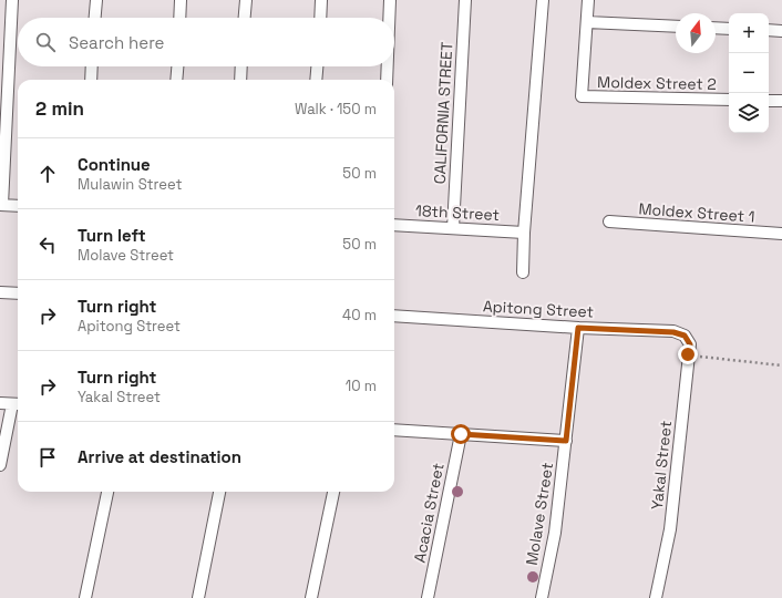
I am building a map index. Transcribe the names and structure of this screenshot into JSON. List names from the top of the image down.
{
  "streets": {
    "street": [
      "Moldex Street 2",
      "CALIFORNIA STREET",
      "18th Street",
      "Moldex Street 1",
      "Apitong Street",
      "Yakal Street",
      "Acacia Street",
      "Molave Street"
    ]
  },
  "crossings": [
    ["CALIFORNIA STREET", "18th Street"],
    ["Apitong Street", "Yakal Street"],
    ["Apitong Street", "Molave Street"]
  ],
  "north": "top",
  "page": {
    "map_buttons": ["+", "−"],
    "search": "Search here",
    "heading": ["2 min", "Walk · 150 m"],
    "list": [
      ["Continue", "Mulawin Street", "50 m"],
      ["Turn left", "Molave Street", "50 m"],
      ["Turn right", "Apitong Street", "40 m"],
      ["Turn right", "Yakal Street", "10 m"],
      "Arrive at destination"
    ]
  }
}
